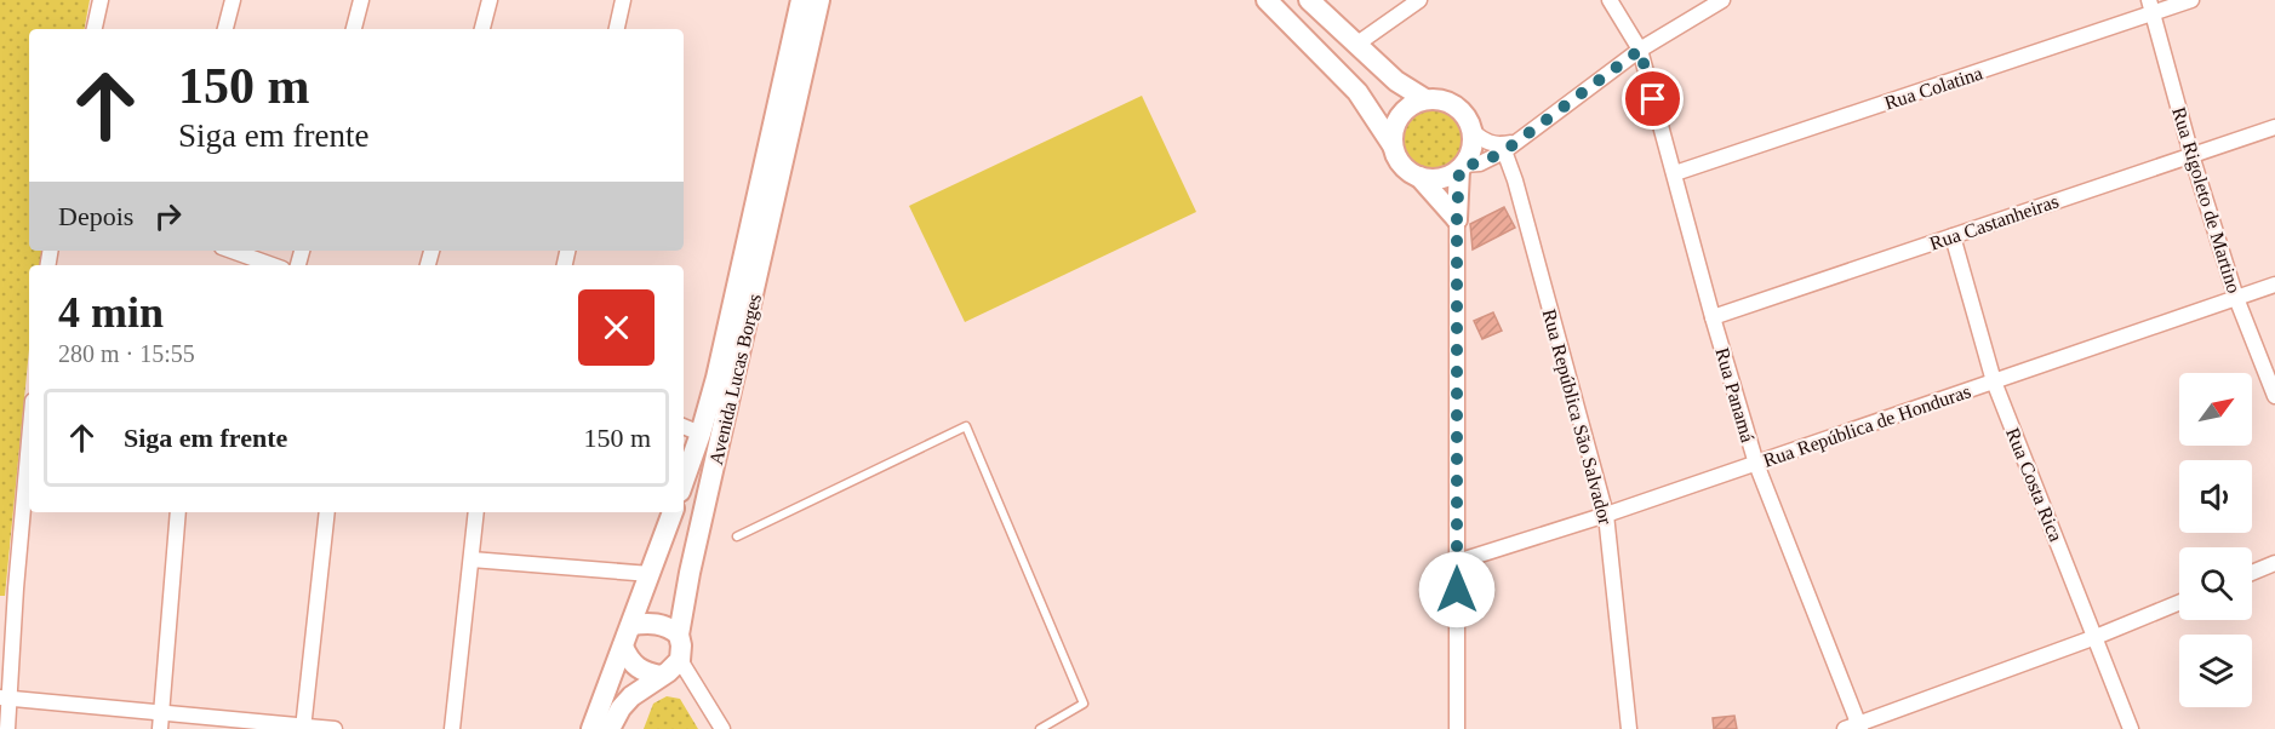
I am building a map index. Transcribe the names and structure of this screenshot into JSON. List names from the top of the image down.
{
  "streets": {
    "street": [
      "Rua Colatina",
      "Rua Rigoleto de Martino",
      "Rua Castanheiras",
      "Avenida Lucas Borges",
      "Rua Panamá",
      "Rua República São Salvador",
      "Rua República de Honduras",
      "Rua Costa Rica"
    ]
  },
  "crossings": [
    ["Rua Colatina", "Rua Rigoleto de Martino"],
    ["Rua Colatina", "Rua Panamá"],
    ["Rua Rigoleto de Martino", "Rua Castanheiras"],
    ["Rua Rigoleto de Martino", "Rua República de Honduras"],
    ["Rua Castanheiras", "Rua Panamá"],
    ["Rua Castanheiras", "Rua Costa Rica"],
    ["Rua Panamá", "Rua República de Honduras"],
    ["Rua República São Salvador", "Rua República de Honduras"],
    ["Rua República de Honduras", "Rua Costa Rica"]
  ],
  "north": "top right",
  "page": {
    "turn": ["150 m", "Siga em frente"],
    "then": "Depois",
    "heading": ["4 min", "280 m · 15:55"],
    "list": [
      {
        "name": "Siga em frente",
        "value": "150 m"
      }
    ]
  }
}
